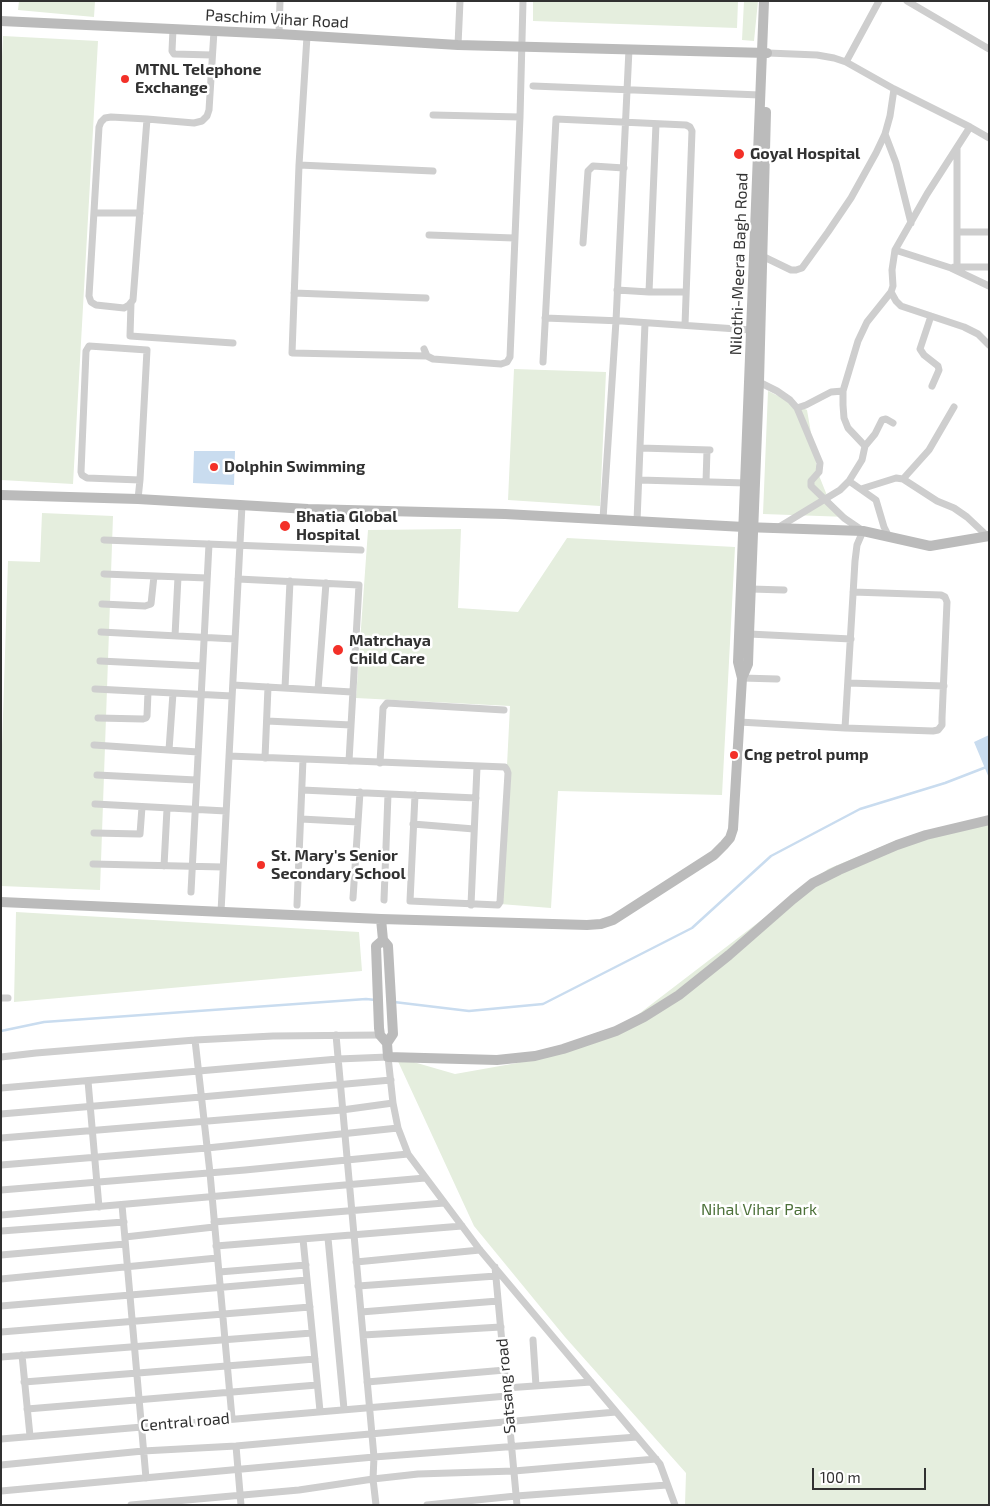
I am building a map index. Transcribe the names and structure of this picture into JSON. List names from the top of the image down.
{
  "streets": {
    "street": [
      "Paschim Vihar Road",
      "Nilothi-Meera Bagh Road",
      "Satsang road",
      "Central road"
    ]
  },
  "crossings": [
    ["Paschim Vihar Road", "Nilothi-Meera Bagh Road"],
    ["Satsang road", "Central road"]
  ],
  "parks": ["Nihal Vihar Park"],
  "places": [
    "MTNL Telephone Exchange",
    "Goyal Hospital",
    "Dolphin Swimming",
    "Bhatia Global Hospital",
    "Matrchaya Child Care",
    "Cng petrol pump",
    "St. Mary's Senior Secondary School"
  ],
  "scale_bar": "100 m"
}
